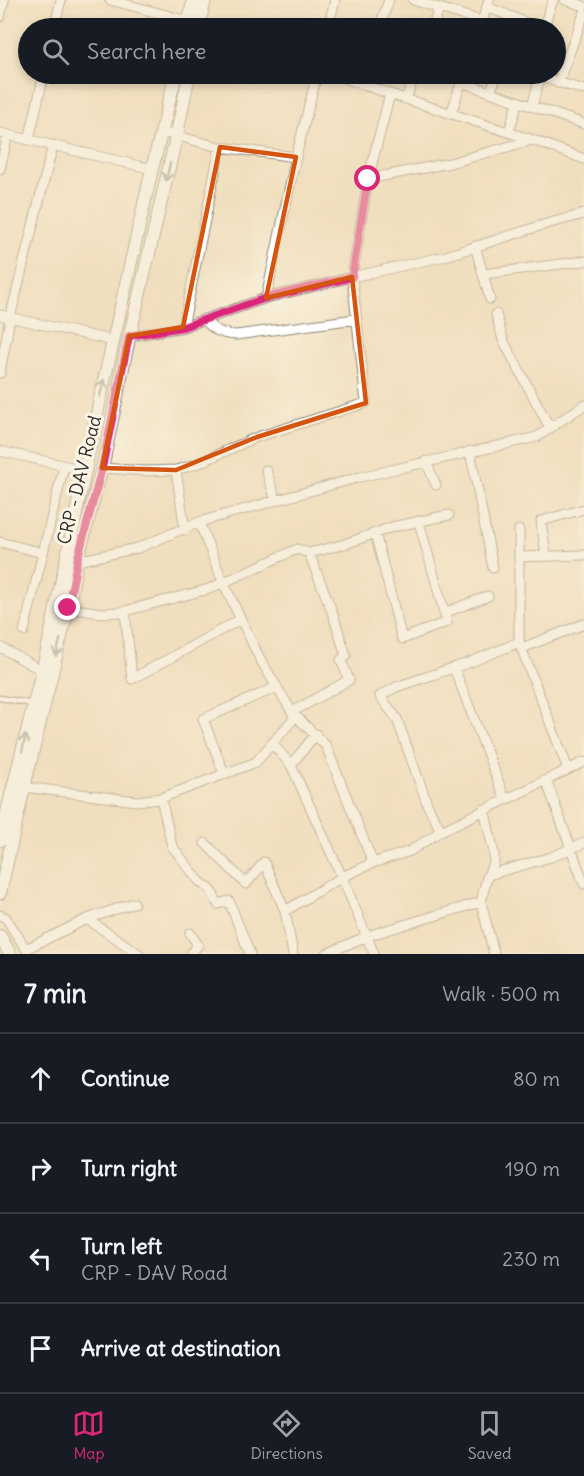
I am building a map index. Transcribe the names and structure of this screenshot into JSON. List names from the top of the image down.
{
  "streets": {
    "street": ["CRP - DAV Road"]
  },
  "page": {
    "search": "Search here",
    "heading": ["7 min", "Walk · 500 m"],
    "list": [
      ["Continue", "80 m"],
      ["Turn right", "190 m"],
      ["Turn left", "CRP - DAV Road", "230 m"],
      "Arrive at destination"
    ],
    "nav": ["Map", "Directions", "Saved"]
  }
}
